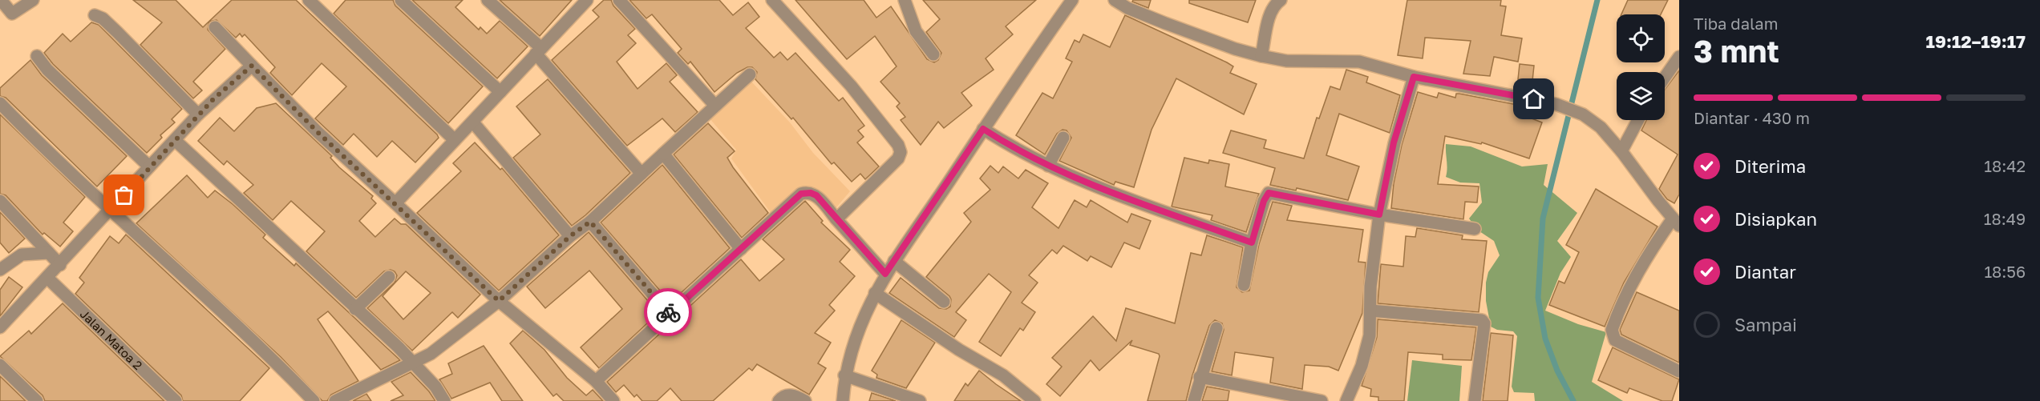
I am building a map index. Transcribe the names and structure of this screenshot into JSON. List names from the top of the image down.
{
  "streets": {
    "street": ["Jalan Matoa 2"]
  },
  "page": {
    "heading": ["3 mnt", "Tiba dalam", "19:12–19:17"],
    "bar": "Diantar · 430 m",
    "list": [
      ["Diterima", "18:42"],
      ["Disiapkan", "18:49"],
      ["Diantar", "18:56"],
      "Sampai"
    ]
  }
}
